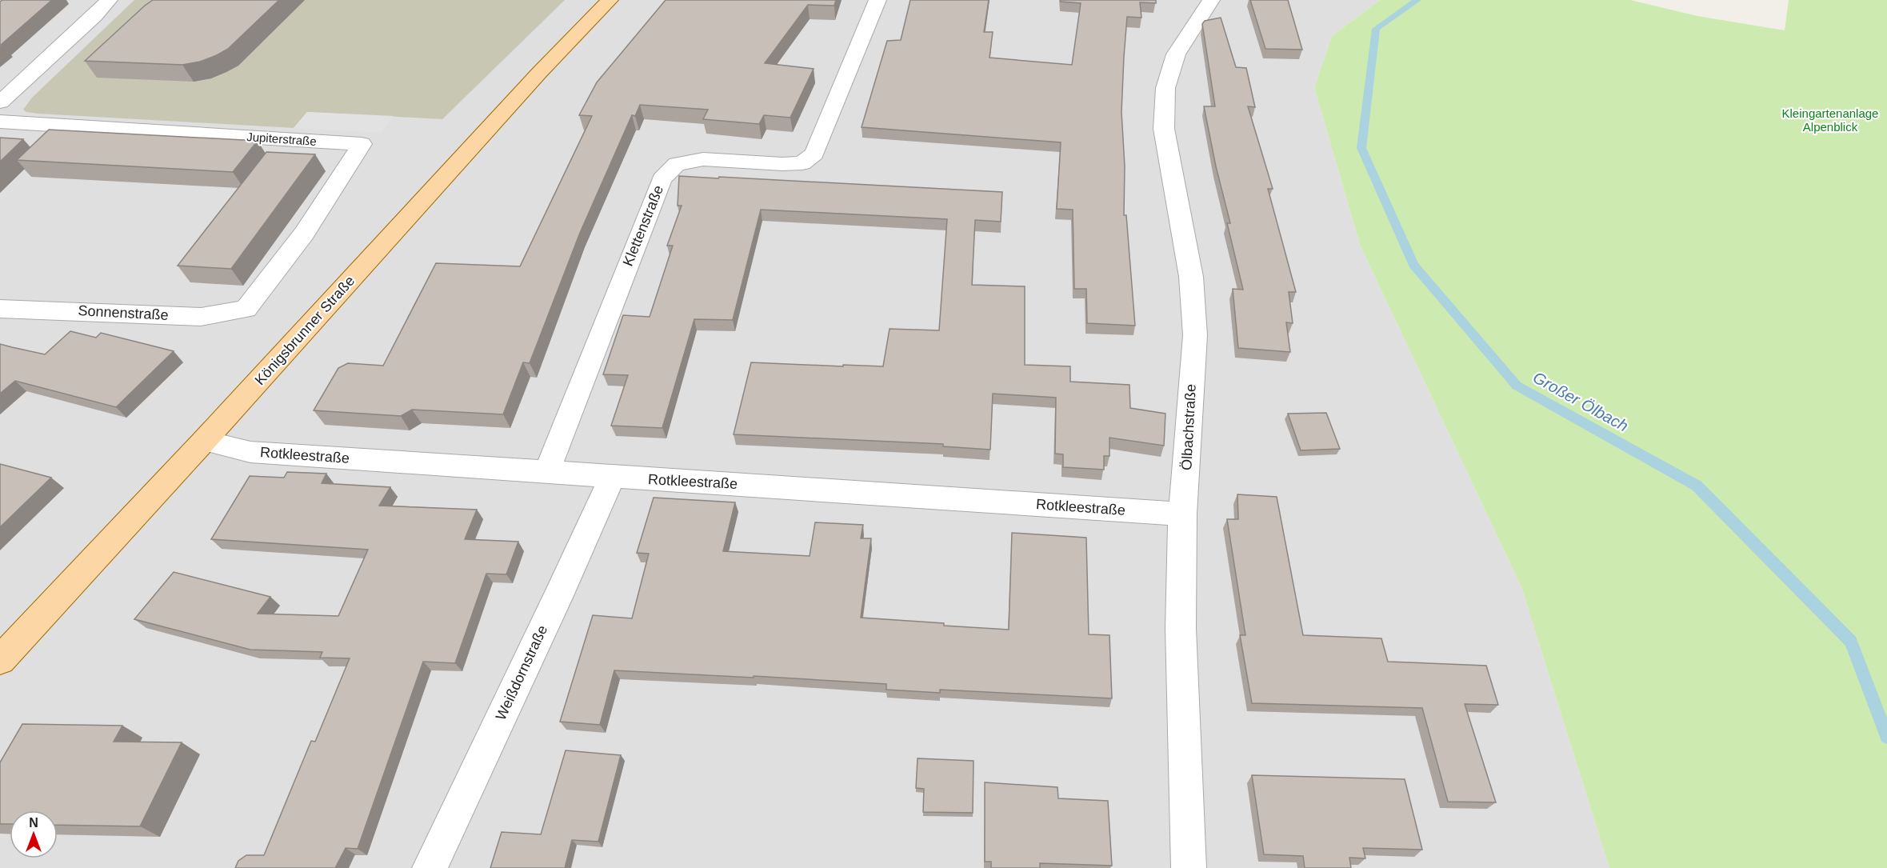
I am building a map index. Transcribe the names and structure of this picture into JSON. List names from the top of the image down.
{
  "streets": {
    "main road": ["Königsbrunner Straße"],
    "street": [
      "Jupiterstraße",
      "Klettenstraße",
      "Sonnenstraße",
      "Ölbachstraße",
      "Rotkleestraße",
      "Weißdornstraße"
    ]
  },
  "crossings": [
    ["Jupiterstraße", "Sonnenstraße"],
    ["Klettenstraße", "Rotkleestraße"],
    ["Königsbrunner Straße", "Rotkleestraße"],
    ["Ölbachstraße", "Rotkleestraße"],
    ["Rotkleestraße", "Weißdornstraße"]
  ],
  "water": ["Großer Ölbach"],
  "parks": ["Kleingartenanlage Alpenblick"],
  "north": "top"
}
